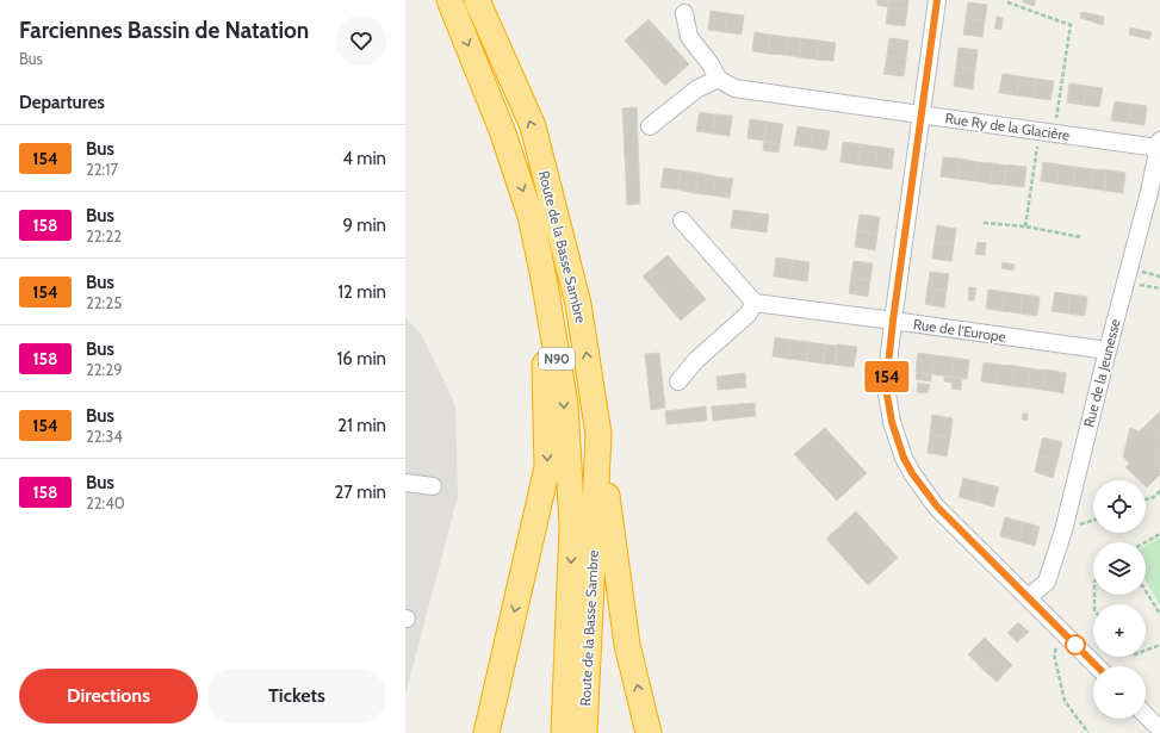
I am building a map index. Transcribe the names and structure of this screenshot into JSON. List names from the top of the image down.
{
  "streets": {
    "highway": ["Route de la Basse Sambre", "N90"],
    "street": ["Rue Ry de la Glacière", "Rue de l'Europe", "Rue de la Jeunesse"]
  },
  "crossings": [
    ["Rue Ry de la Glacière", "Rue de la Jeunesse"],
    ["Rue de l'Europe", "Rue de la Jeunesse"]
  ],
  "lines": ["bus line 154"],
  "page": {
    "heading": [
      ["Farciennes Bassin de Natation", "Bus"],
      "Departures"
    ],
    "on_map": "154",
    "list": [
      {
        "mark": "154",
        "name": "Bus",
        "note": "22:17",
        "value": "4 min"
      },
      {
        "mark": "158",
        "name": "Bus",
        "note": "22:22",
        "value": "9 min"
      },
      {
        "mark": "154",
        "name": "Bus",
        "note": "22:25",
        "value": "12 min"
      },
      {
        "mark": "158",
        "name": "Bus",
        "note": "22:29",
        "value": "16 min"
      },
      {
        "mark": "154",
        "name": "Bus",
        "note": "22:34",
        "value": "21 min"
      },
      {
        "mark": "158",
        "name": "Bus",
        "note": "22:40",
        "value": "27 min"
      }
    ],
    "map_buttons": ["+", "−"],
    "buttons": ["Directions", "Tickets"]
  }
}
